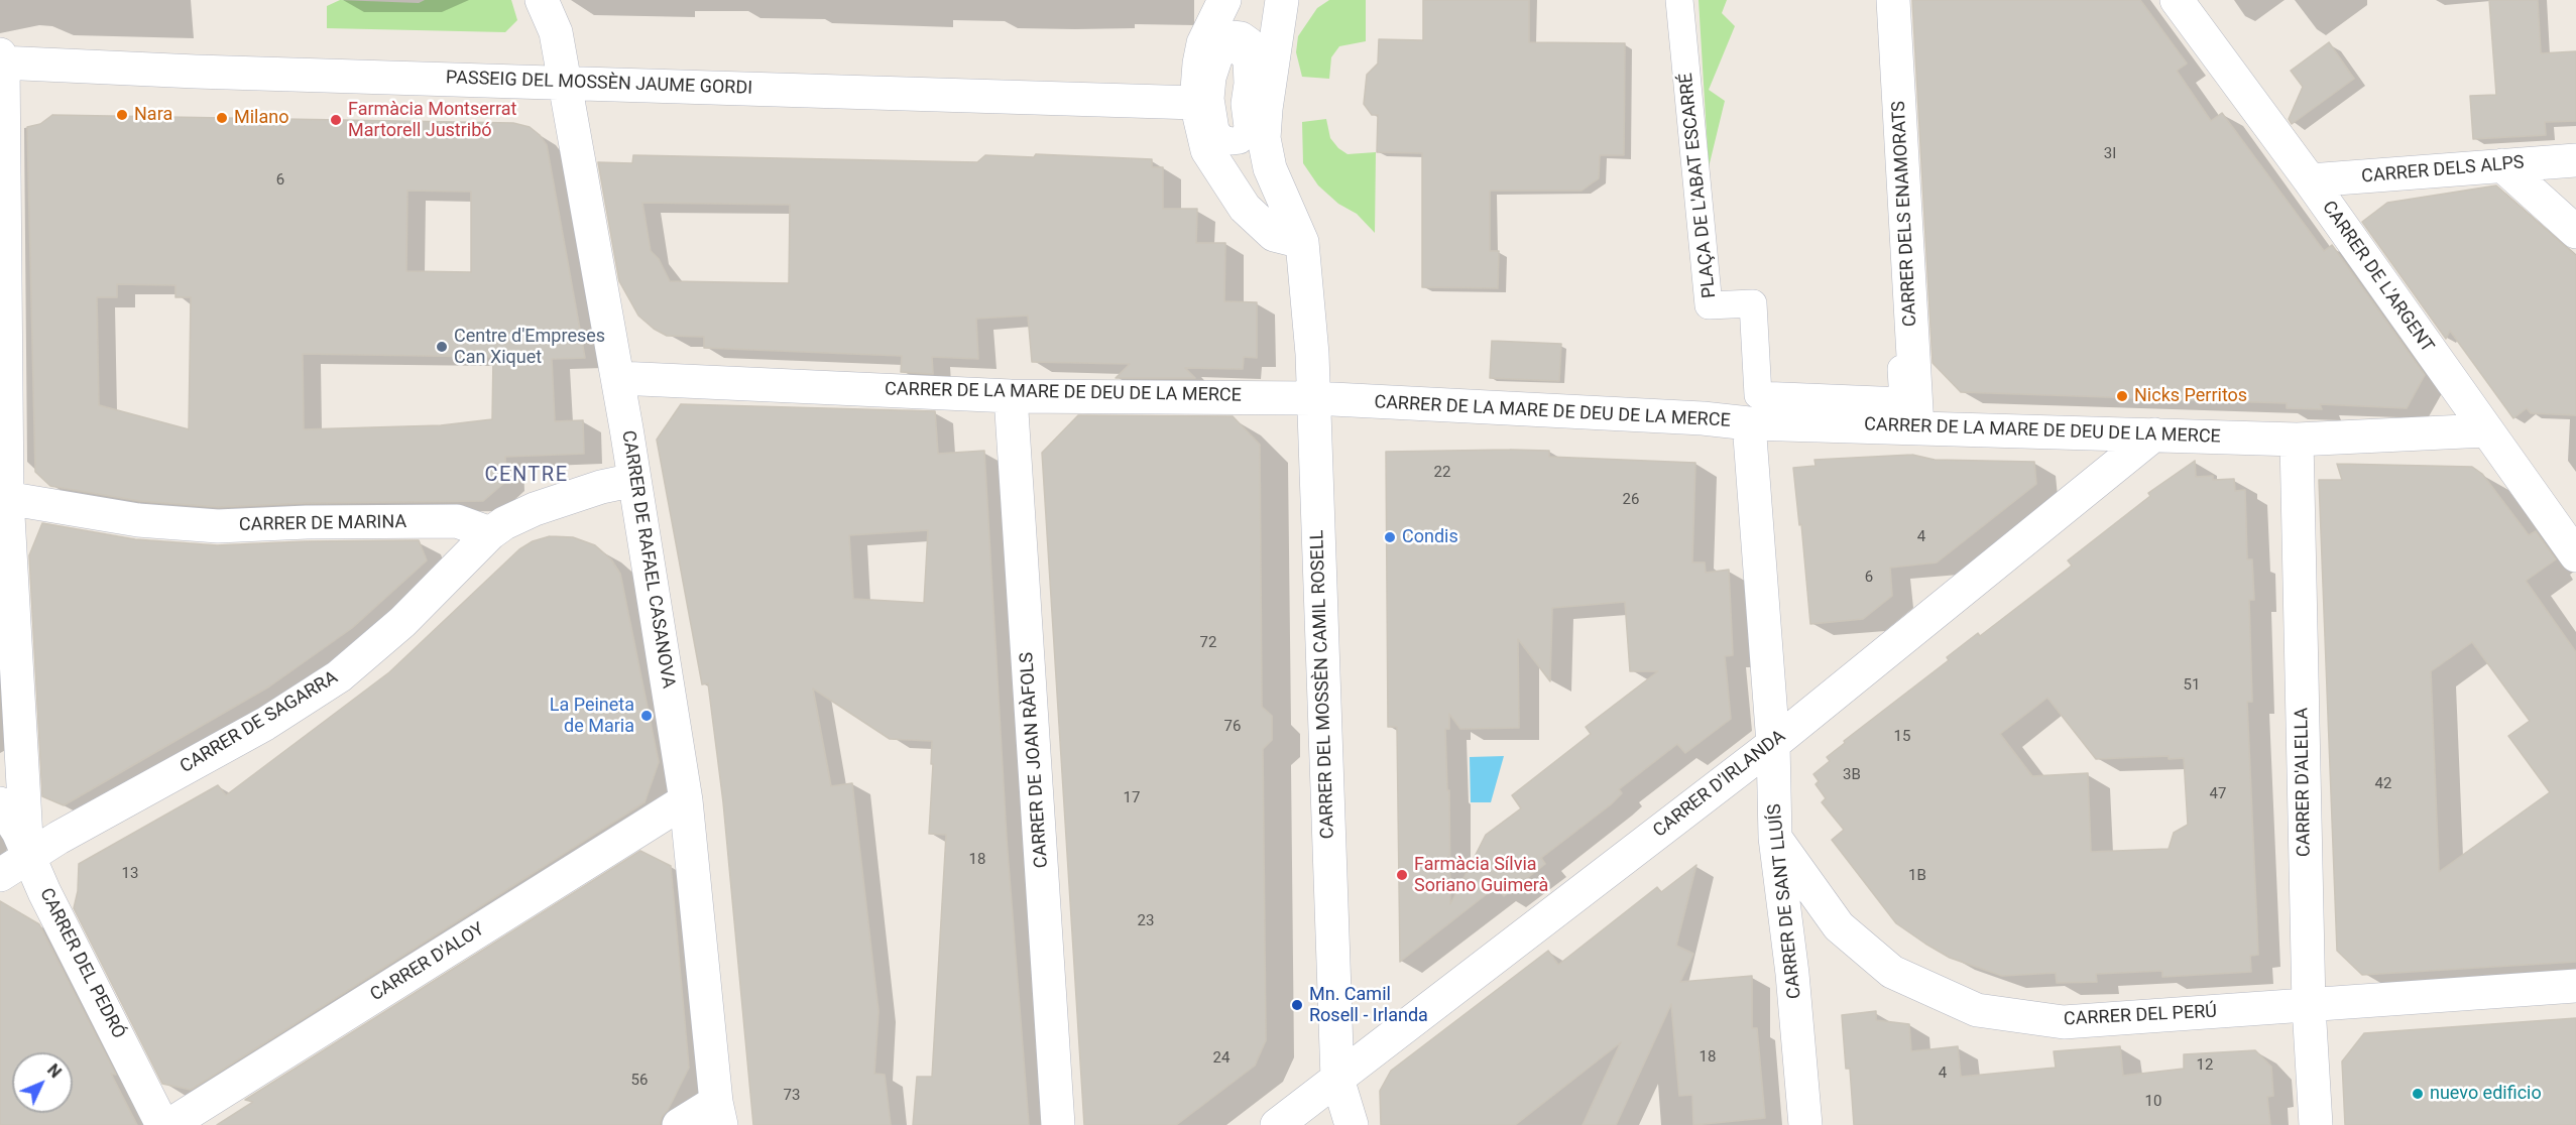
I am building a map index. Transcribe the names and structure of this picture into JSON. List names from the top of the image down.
{
  "streets": {
    "street": [
      "PASSEIG DEL MOSSÈN JAUME GORDI",
      "CARRER DELS ALPS",
      "PLAÇA DE L'ABAT ESCARRÉ",
      "CARRER DELS ENAMORATS",
      "CARRER DE L'ARGENT",
      "CARRER DE LA MARE DE DEU DE LA MERCE",
      "CARRER DE MARINA",
      "CARRER DE RAFAEL CASANOVA",
      "CARRER DEL MOSSÈN CAMIL ROSELL",
      "CARRER DE SAGARRA",
      "CARRER DE JOAN RÀFOLS",
      "CARRER D'ALELLA",
      "CARRER D'IRLANDA",
      "CARRER DE SANT LLUÍS",
      "CARRER D'ALOY",
      "CARRER DEL PEDRÓ",
      "CARRER DEL PERÚ"
    ]
  },
  "crossings": [
    ["PASSEIG DEL MOSSÈN JAUME GORDI", "CARRER DE RAFAEL CASANOVA"],
    ["CARRER DELS ALPS", "CARRER DE L'ARGENT"],
    ["CARRER DELS ENAMORATS", "CARRER DE LA MARE DE DEU DE LA MERCE"],
    ["CARRER DE L'ARGENT", "CARRER DE LA MARE DE DEU DE LA MERCE"],
    ["CARRER DE LA MARE DE DEU DE LA MERCE", "CARRER DE RAFAEL CASANOVA"],
    ["CARRER DE LA MARE DE DEU DE LA MERCE", "CARRER DEL MOSSÈN CAMIL ROSELL"],
    ["CARRER DE LA MARE DE DEU DE LA MERCE", "CARRER DE JOAN RÀFOLS"],
    ["CARRER DE LA MARE DE DEU DE LA MERCE", "CARRER D'ALELLA"],
    ["CARRER DE LA MARE DE DEU DE LA MERCE", "CARRER D'IRLANDA"],
    ["CARRER DE LA MARE DE DEU DE LA MERCE", "CARRER DE SANT LLUÍS"],
    ["CARRER DE MARINA", "CARRER DE SAGARRA"],
    ["CARRER DE RAFAEL CASANOVA", "CARRER D'ALOY"],
    ["CARRER DEL MOSSÈN CAMIL ROSELL", "CARRER D'IRLANDA"],
    ["CARRER DE SAGARRA", "CARRER DEL PEDRÓ"],
    ["CARRER D'ALELLA", "CARRER DEL PERÚ"],
    ["CARRER D'IRLANDA", "CARRER DE SANT LLUÍS"],
    ["CARRER DE SANT LLUÍS", "CARRER DEL PERÚ"]
  ],
  "districts": ["CENTRE"],
  "places": [
    "Nara",
    "Milano",
    "Farmàcia Montserrat Martorell Justribó",
    "Centre d'Empreses Can Xiquet",
    "Nicks Perritos",
    "Condis",
    "La Peineta de Maria",
    "Farmàcia Sílvia Soriano Guimerà",
    "Mn. Camil Rosell - Irlanda",
    "nuevo edificio"
  ],
  "house_numbers": [
    "3I",
    "6",
    "22",
    "26",
    "4",
    "6",
    "72",
    "51",
    "76",
    "15",
    "3B",
    "42",
    "47",
    "17",
    "18",
    "13",
    "1B",
    "23",
    "18",
    "24",
    "12",
    "4",
    "56",
    "73",
    "10"
  ],
  "north": "top right"
}
